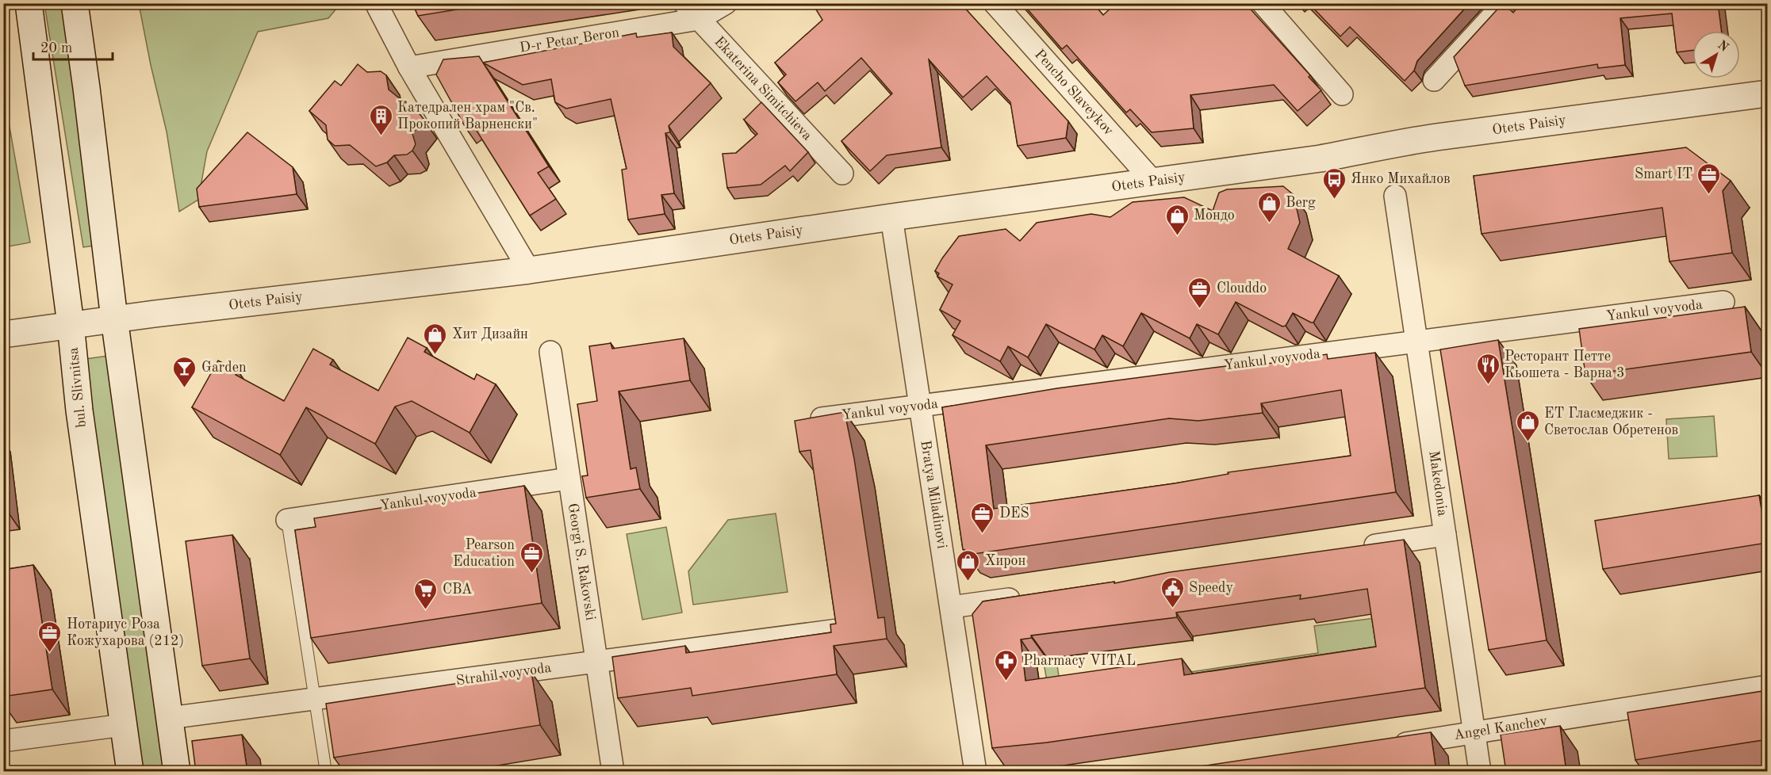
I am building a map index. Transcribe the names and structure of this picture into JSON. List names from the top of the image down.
{
  "streets": {
    "street": [
      "D-r Petar Beron",
      "Ekaterina Simitchieva",
      "Pencho Slaveykov",
      "Otets Paisiy",
      "Yankul voyvoda",
      "bul. Slivnitsa",
      "Makedonia",
      "Bratya Miladinovi",
      "Georgi S. Rakovski",
      "Strahil voyvoda",
      "Angel Kanchev"
    ]
  },
  "crossings": [
    ["D-r Petar Beron", "Ekaterina Simitchieva"],
    ["Pencho Slaveykov", "Otets Paisiy"],
    ["Otets Paisiy", "bul. Slivnitsa"],
    ["Otets Paisiy", "Bratya Miladinovi"],
    ["Yankul voyvoda", "Makedonia"],
    ["Yankul voyvoda", "Bratya Miladinovi"],
    ["Yankul voyvoda", "Georgi S. Rakovski"],
    ["Makedonia", "Angel Kanchev"],
    ["Georgi S. Rakovski", "Strahil voyvoda"]
  ],
  "places": {
    "building": ["Катедрален храм \"Св. Прокопий Варненски\""],
    "office": [
      "Smart IT",
      "Clouddo",
      "DES",
      "Pearson Education",
      "Нотариус Роза Кожухарова (212)"
    ],
    "bus stop": ["Янко Михайлов"],
    "shop": [
      "Berg",
      "Мондо",
      "Хит Дизайн",
      "ЕТ Гласмеджик - Светослав Обретенов",
      "Хирон"
    ],
    "restaurant": ["Ресторант Петте Кьошета - Варна 3"],
    "bar": ["Garden"],
    "public building": ["Speedy"],
    "supermarket": ["CBA"],
    "pharmacy": ["Pharmacy VITAL"]
  },
  "scale_bar": "20 m",
  "north": "top right"
}
